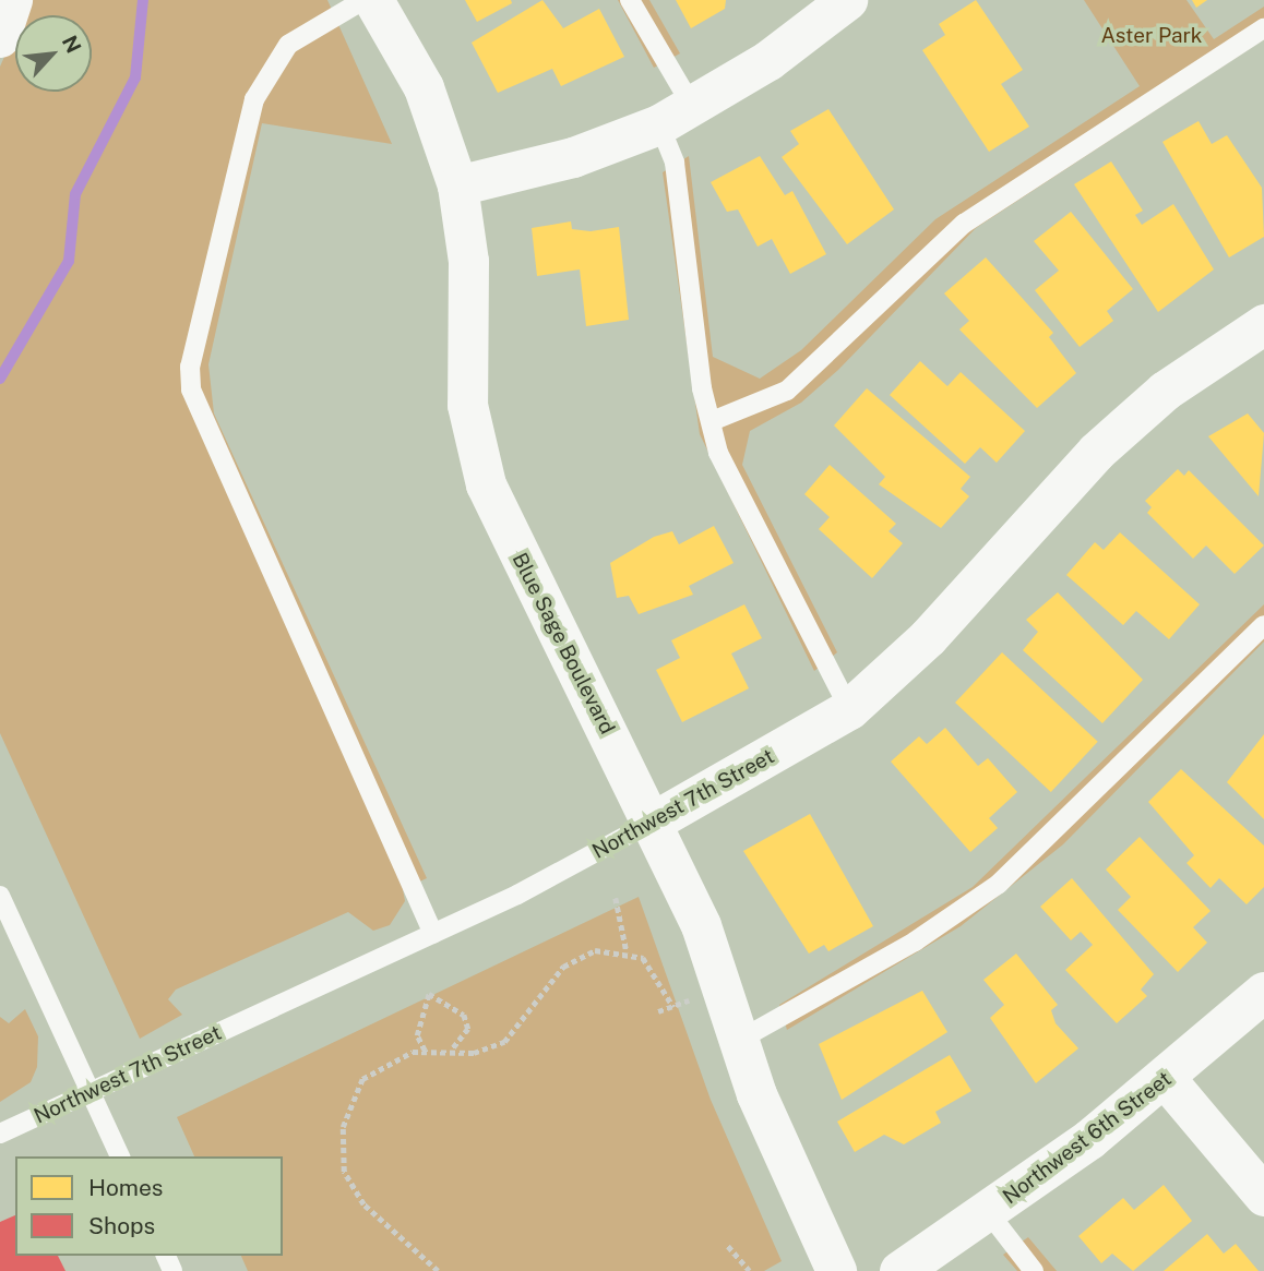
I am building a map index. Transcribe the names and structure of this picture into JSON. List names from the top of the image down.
{
  "streets": {
    "street": ["Blue Sage Boulevard", "Northwest 7th Street", "Northwest 6th Street"]
  },
  "crossings": [
    ["Blue Sage Boulevard", "Northwest 7th Street"]
  ],
  "parks": ["Aster Park"],
  "legend": ["Homes", "Shops"],
  "north": "top right"
}
